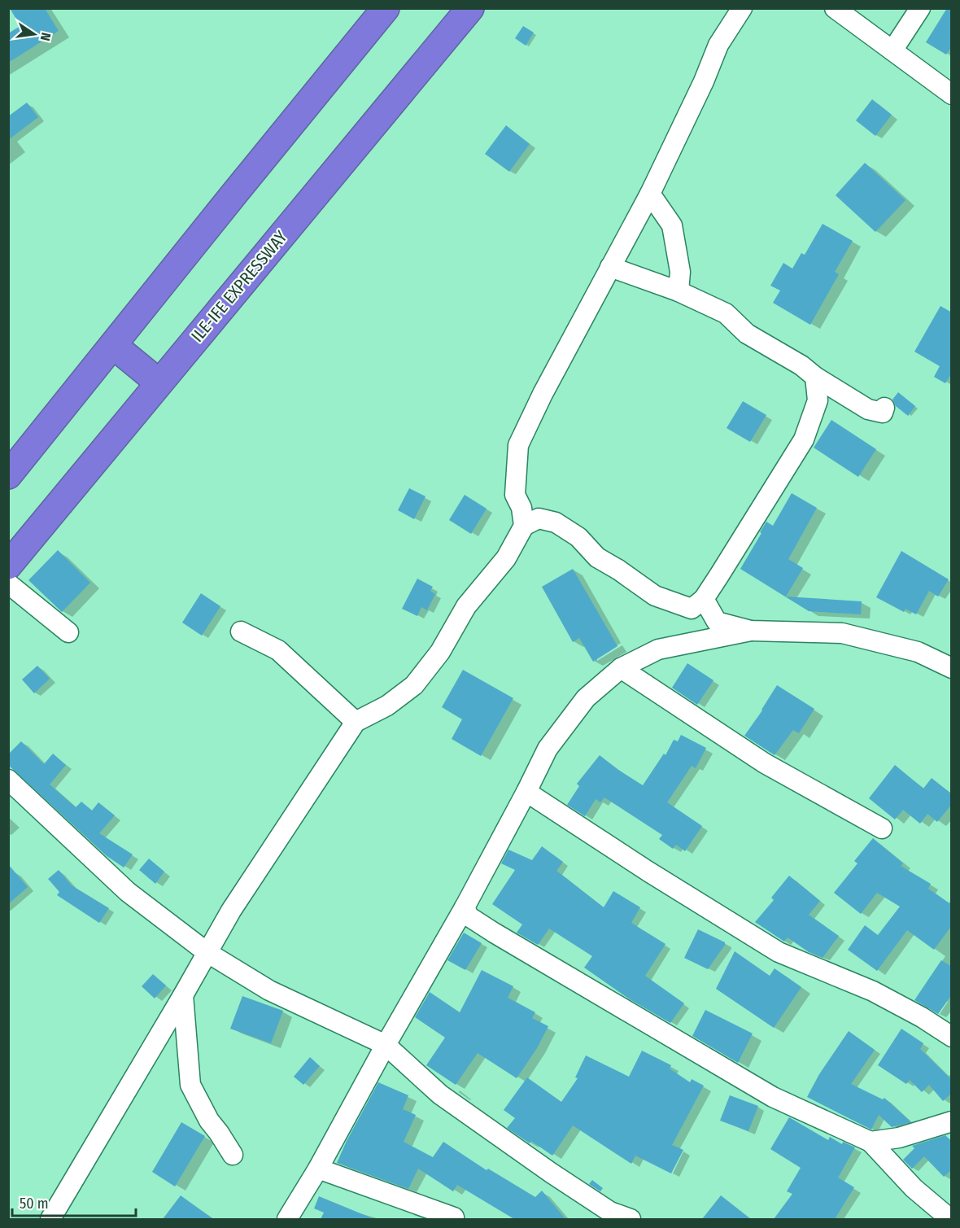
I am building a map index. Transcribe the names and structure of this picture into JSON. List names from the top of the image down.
{
  "streets": {
    "highway": ["ILE-IFE EXPRESSWAY"]
  },
  "scale_bar": "50 m",
  "north": "right"
}
